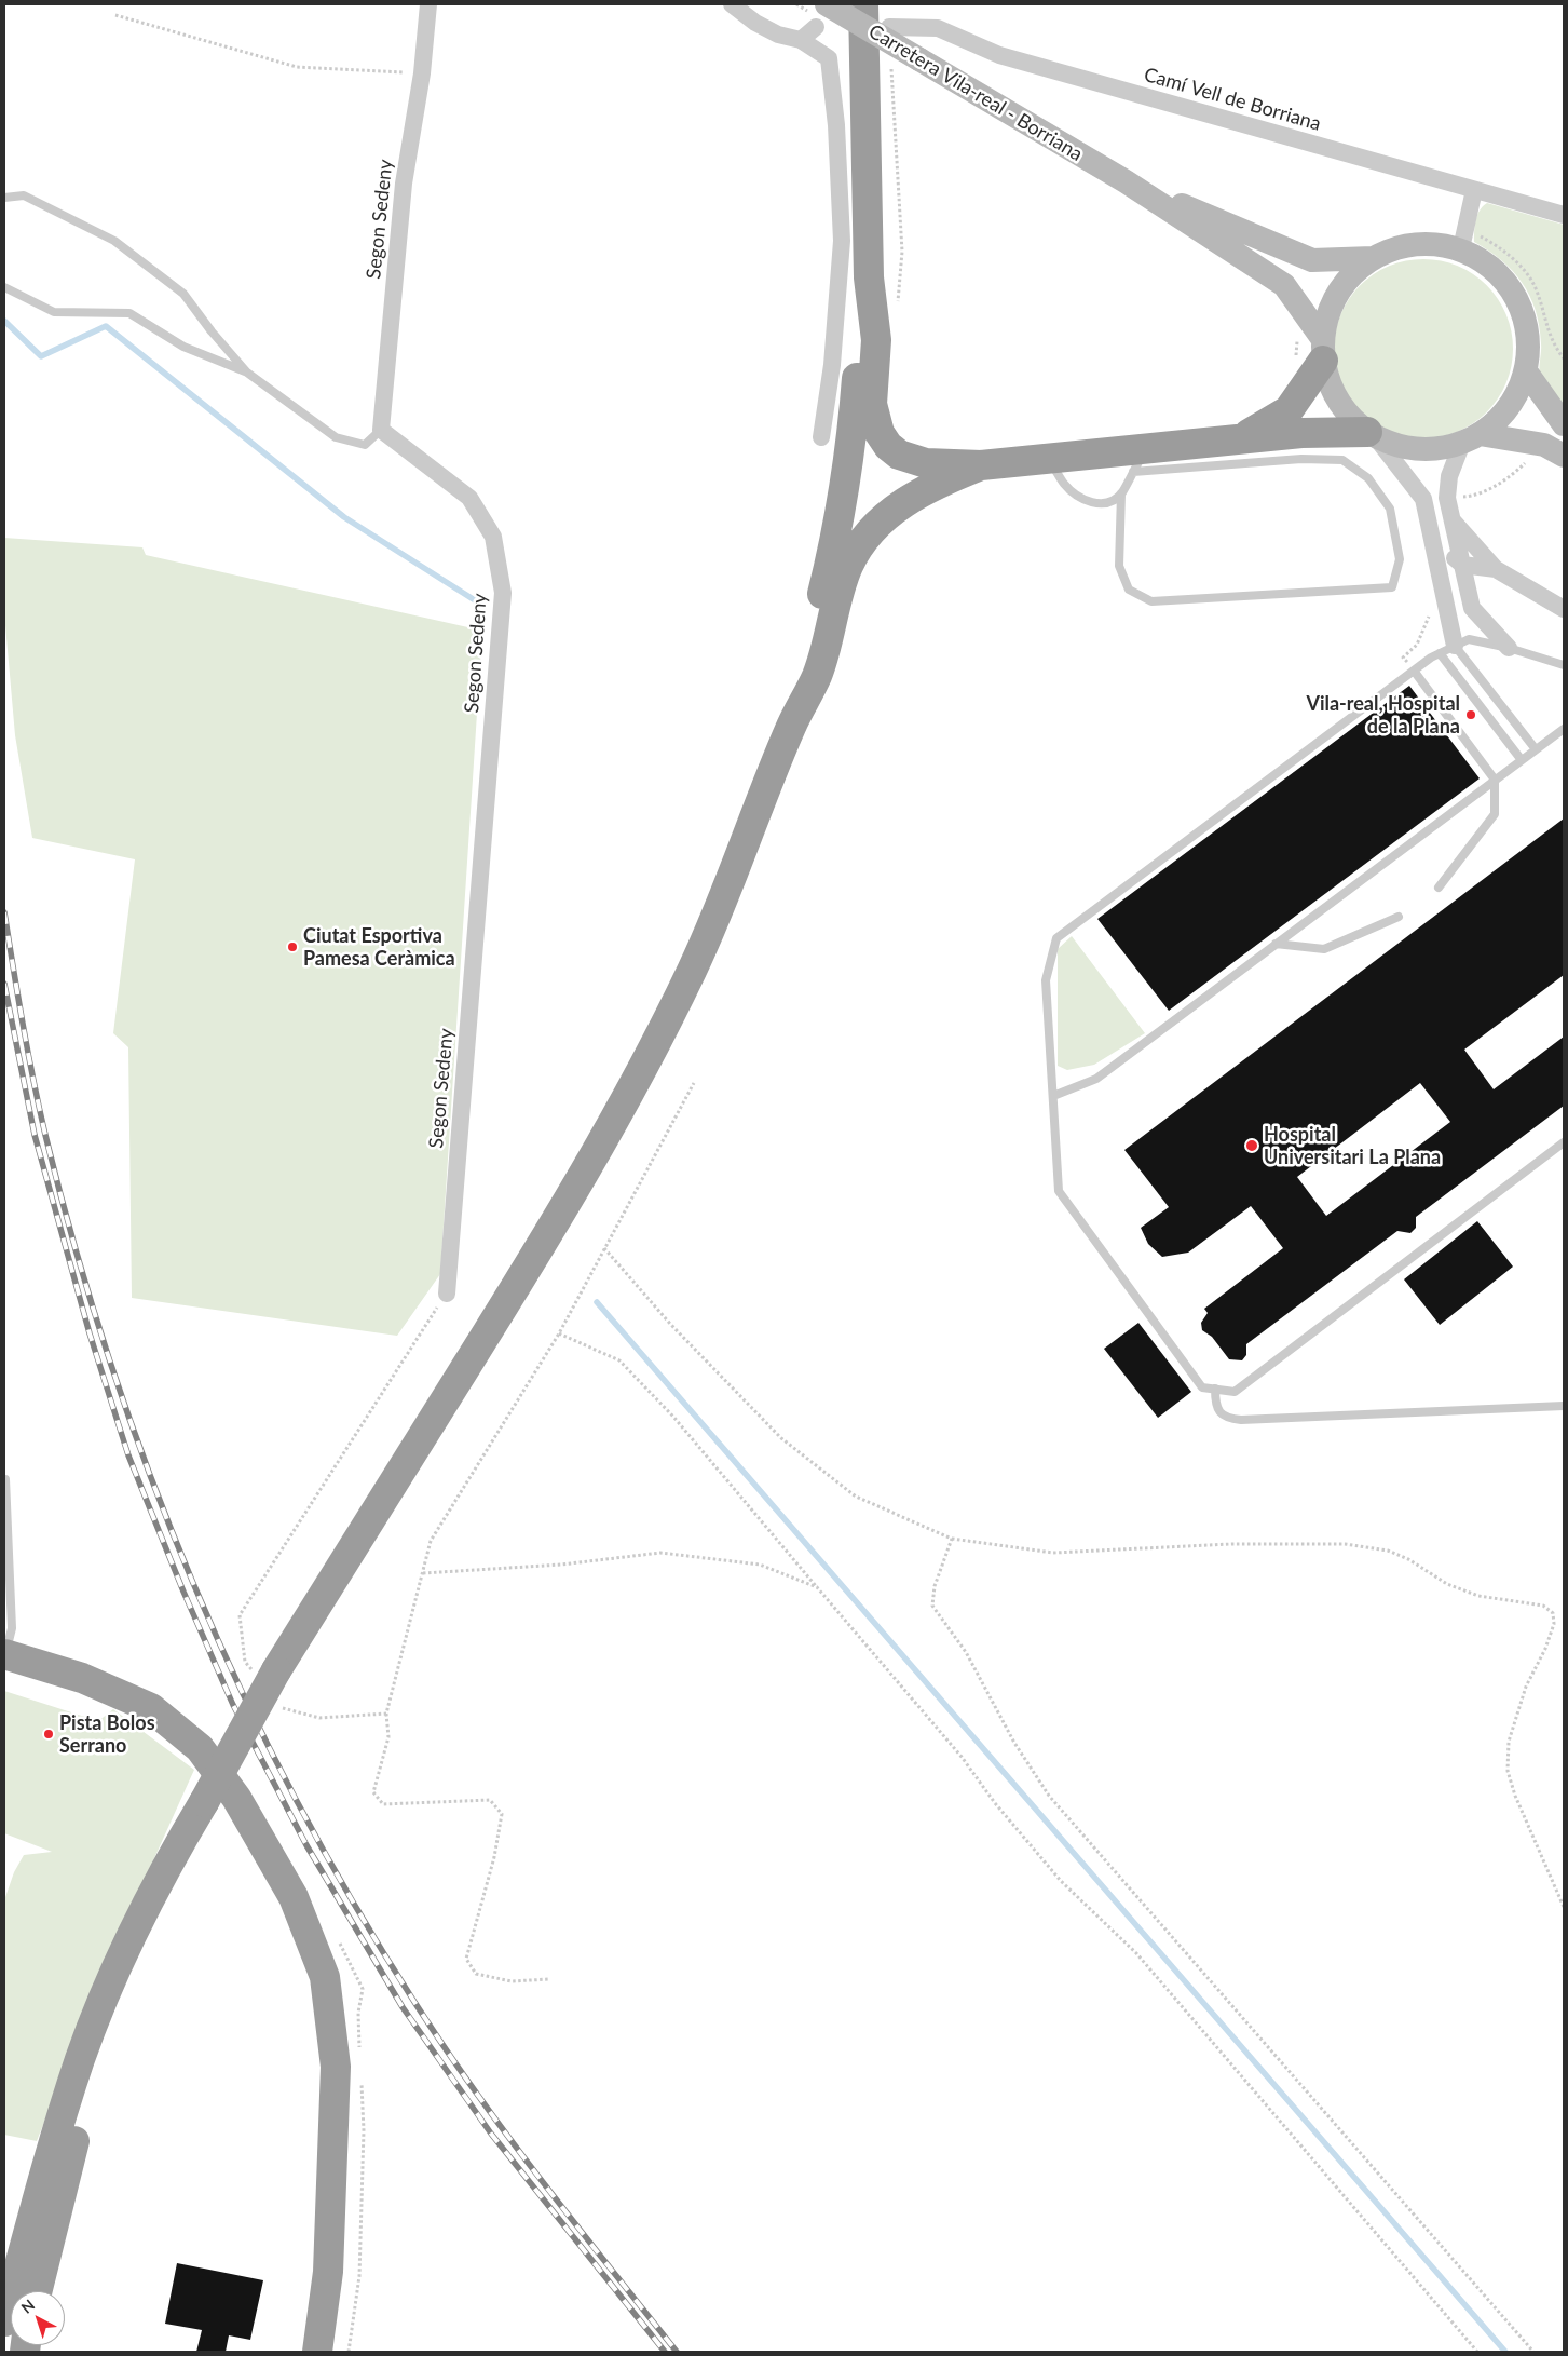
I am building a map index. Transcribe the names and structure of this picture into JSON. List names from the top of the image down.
{
  "streets": {
    "main road": ["Carretera Vila-real - Borriana"],
    "street": ["Camí Vell de Borriana", "Segon Sedeny"]
  },
  "places": [
    "Vila-real, Hospital de la Plana",
    "Ciutat Esportiva Pamesa Ceràmica",
    "Hospital Universitari La Plana",
    "Pista Bolos Serrano"
  ],
  "north": "top left"
}
